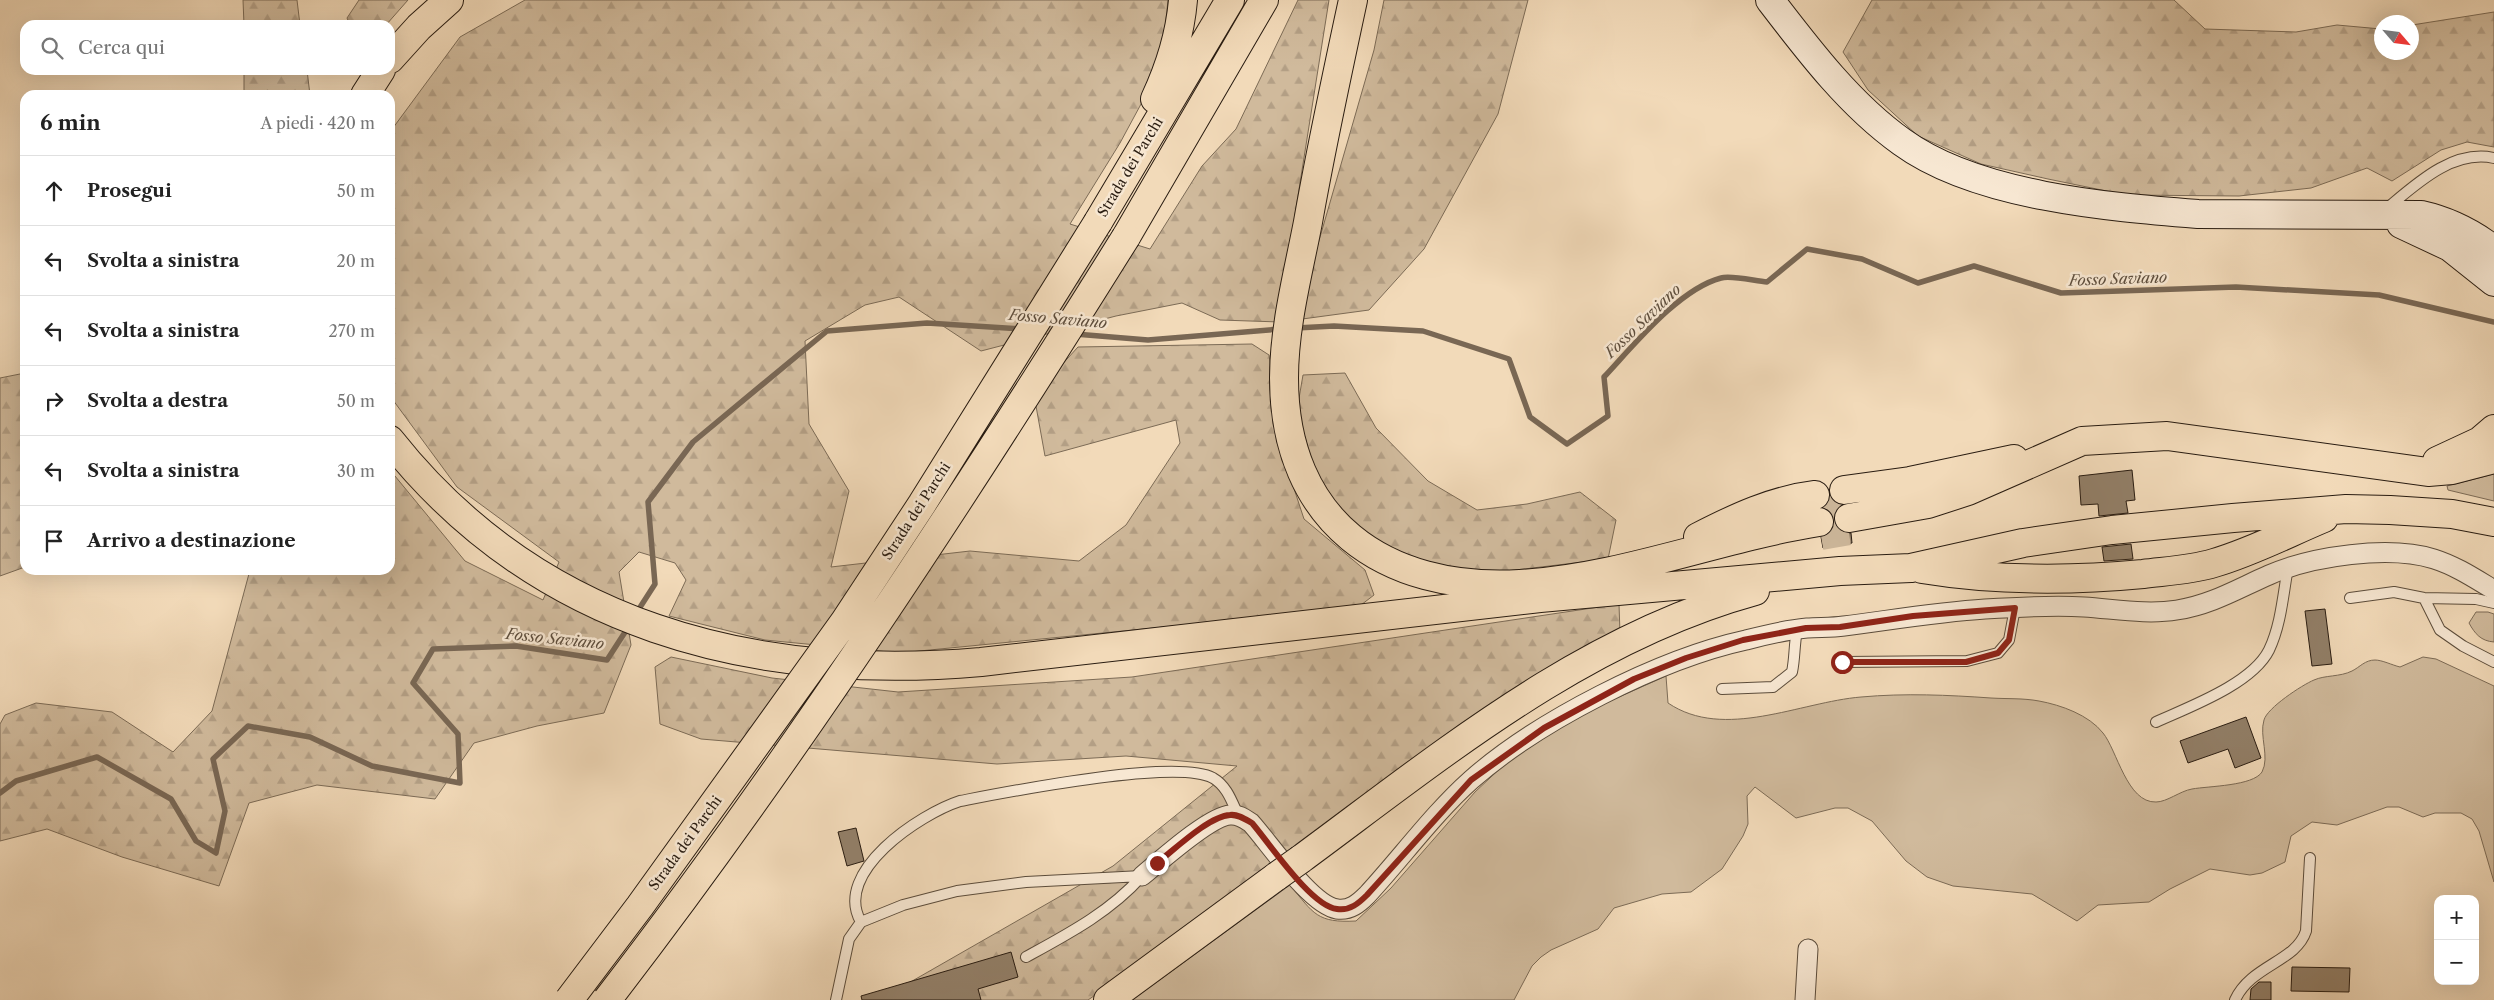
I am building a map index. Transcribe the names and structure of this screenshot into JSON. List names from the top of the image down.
{
  "streets": {
    "highway": ["Strada dei Parchi"]
  },
  "water": ["Fosso Saviano"],
  "north": "bottom right",
  "page": {
    "search": "Cerca qui",
    "heading": ["6 min", "A piedi · 420 m"],
    "list": [
      ["Prosegui", "50 m"],
      ["Svolta a sinistra", "20 m"],
      ["Svolta a sinistra", "270 m"],
      ["Svolta a destra", "50 m"],
      ["Svolta a sinistra", "30 m"],
      "Arrivo a destinazione"
    ],
    "map_buttons": ["+", "−"]
  }
}
